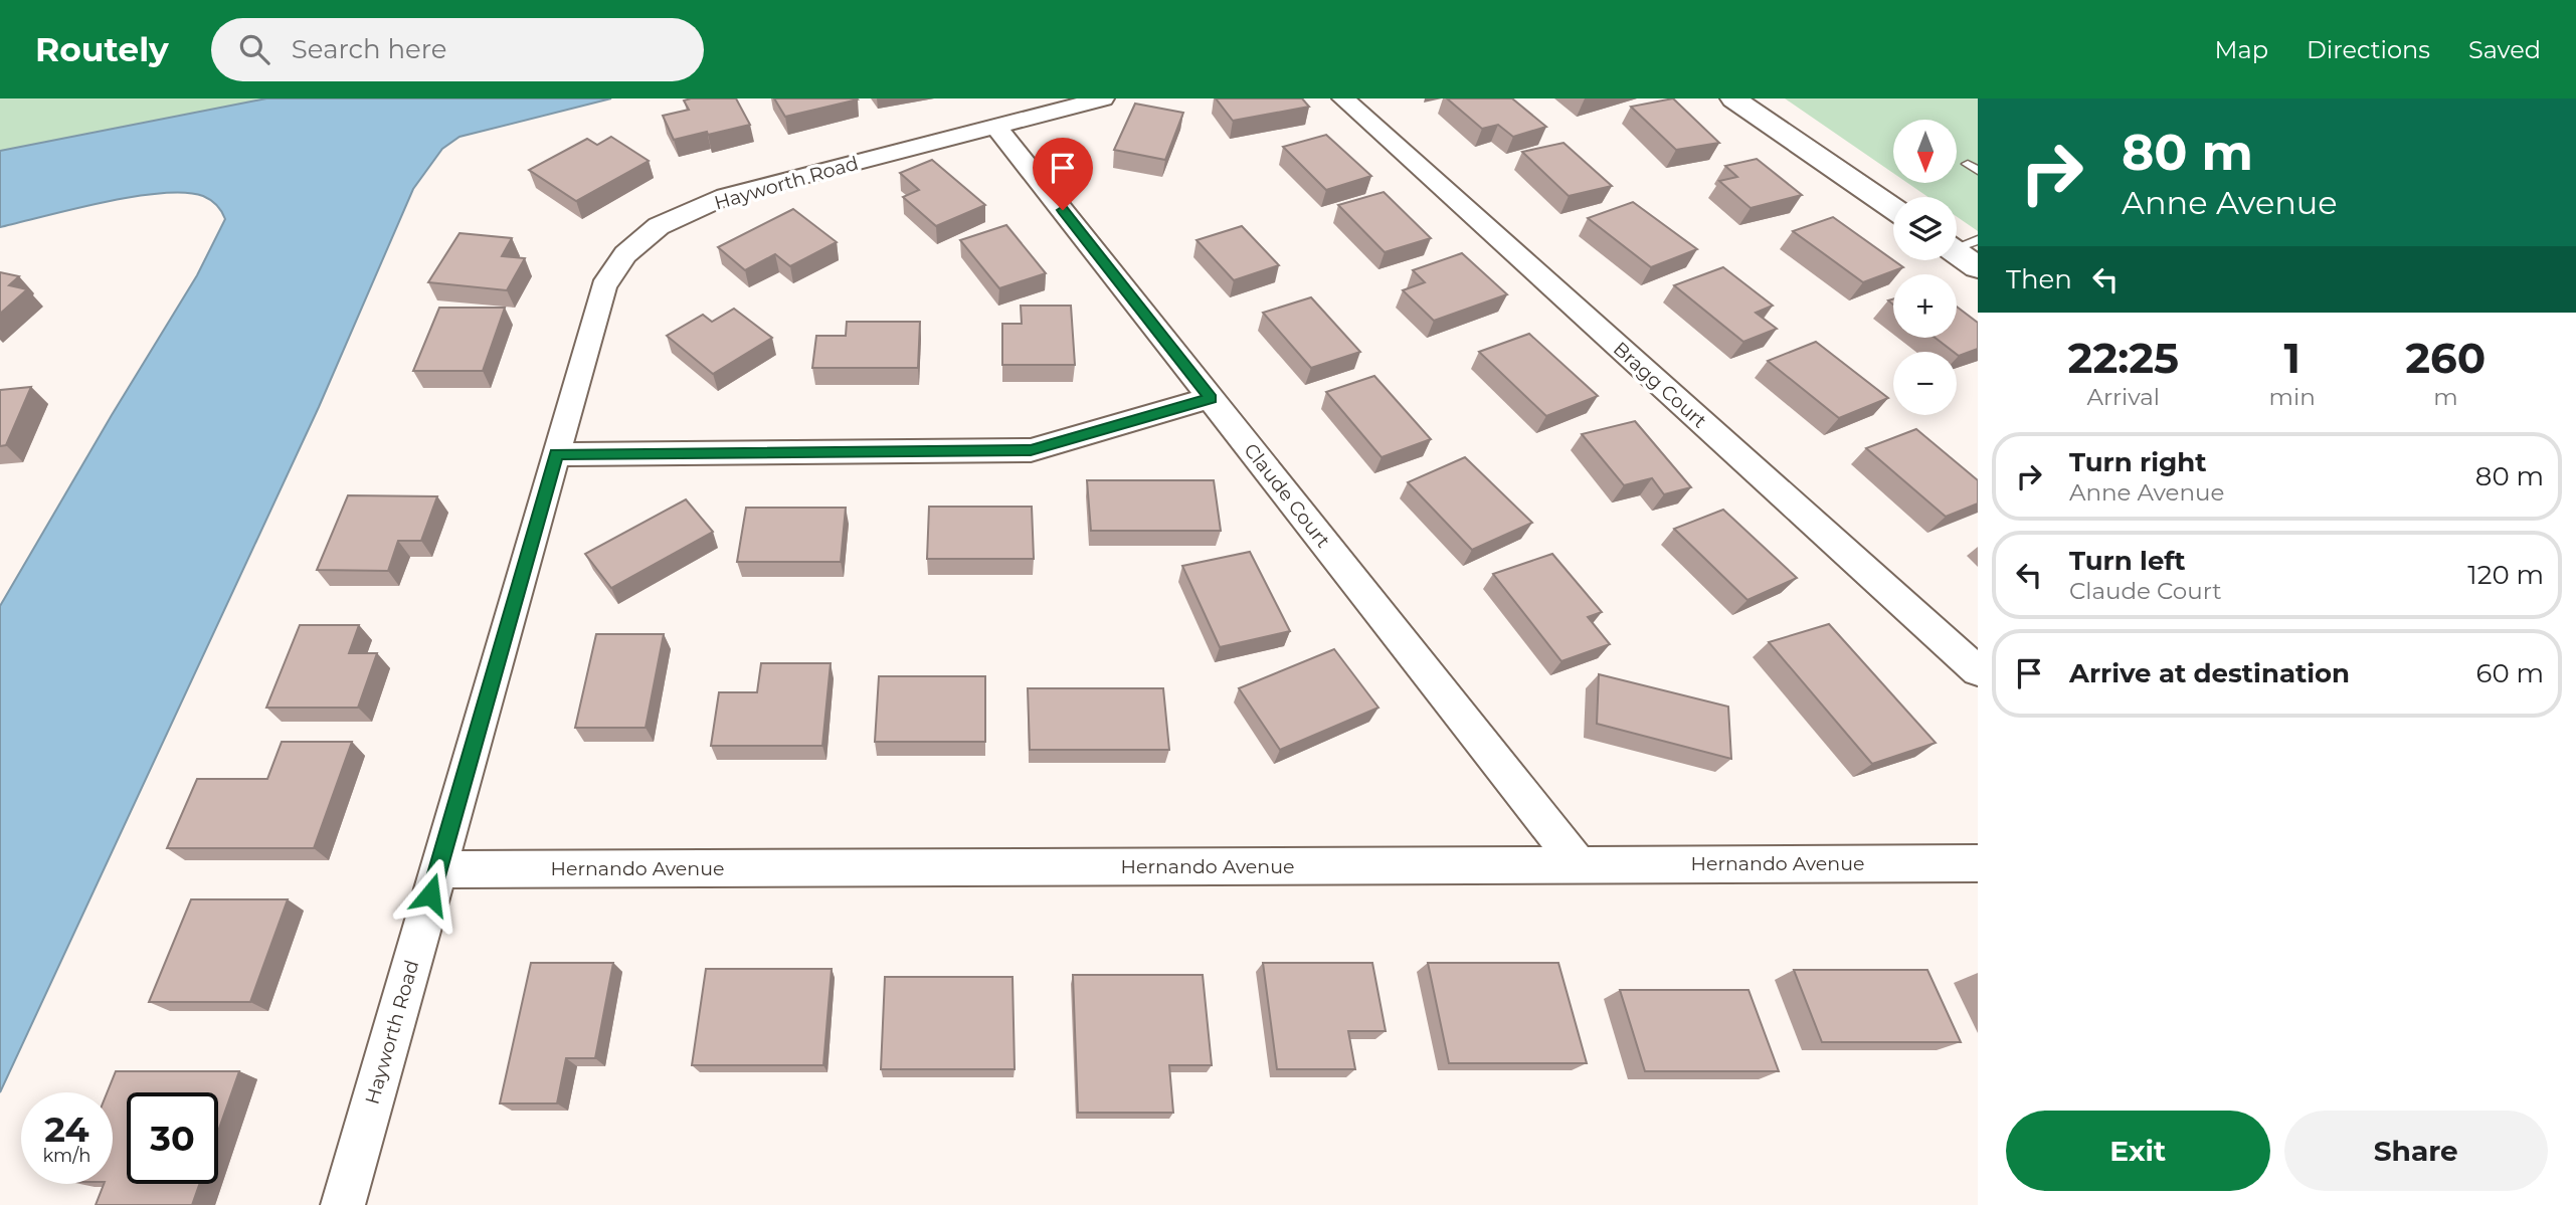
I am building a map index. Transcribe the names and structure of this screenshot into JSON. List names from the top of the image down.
{
  "streets": {
    "street": [
      "Hayworth Road",
      "Bragg Court",
      "Claude Court",
      "Hernando Avenue"
    ]
  },
  "crossings": [
    ["Hayworth Road", "Claude Court"],
    ["Hayworth Road", "Hernando Avenue"],
    ["Claude Court", "Hernando Avenue"]
  ],
  "north": "bottom",
  "page": {
    "header": "Routely",
    "search": "Search here",
    "nav": ["Map", "Directions", "Saved"],
    "turn": ["80 m", "Anne Avenue"],
    "map_buttons": ["+", "−"],
    "then": "Then",
    "eta": [
      "22:25",
      "Arrival",
      "1",
      "min",
      "260",
      "m"
    ],
    "list": [
      {
        "name": "Turn right",
        "note": "Anne Avenue",
        "value": "80 m"
      },
      {
        "name": "Turn left",
        "note": "Claude Court",
        "value": "120 m"
      },
      {
        "name": "Arrive at destination",
        "value": "60 m"
      }
    ],
    "speed": "24 km/h",
    "limit": "30",
    "buttons": ["Exit", "Share"]
  }
}
